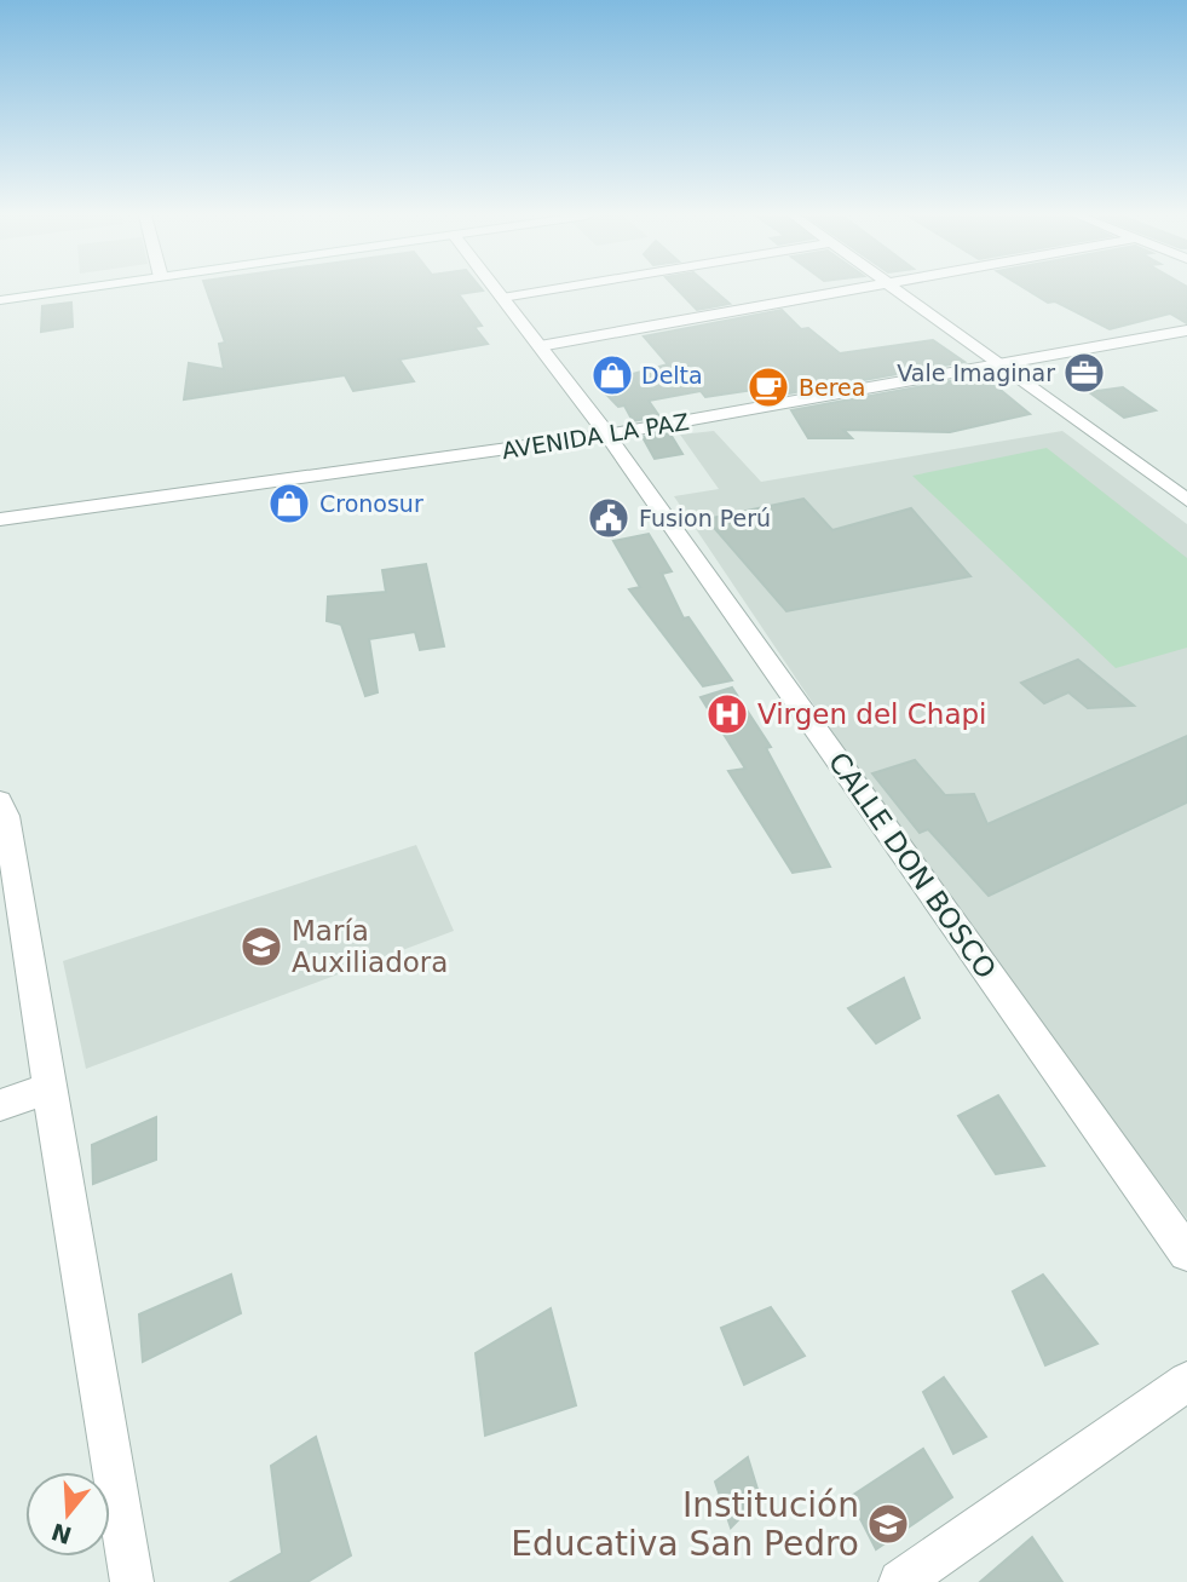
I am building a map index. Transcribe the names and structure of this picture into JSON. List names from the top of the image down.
{
  "streets": {
    "street": ["AVENIDA LA PAZ", "CALLE DON BOSCO"]
  },
  "crossings": [
    ["AVENIDA LA PAZ", "CALLE DON BOSCO"]
  ],
  "places": {
    "office": ["Vale Imaginar"],
    "shop": ["Delta", "Cronosur"],
    "cafe": ["Berea"],
    "public building": ["Fusion Perú"],
    "hospital": ["Virgen del Chapi"],
    "school or university": ["María Auxiliadora", "Institución Educativa San Pedro"]
  },
  "north": "bottom"
}
